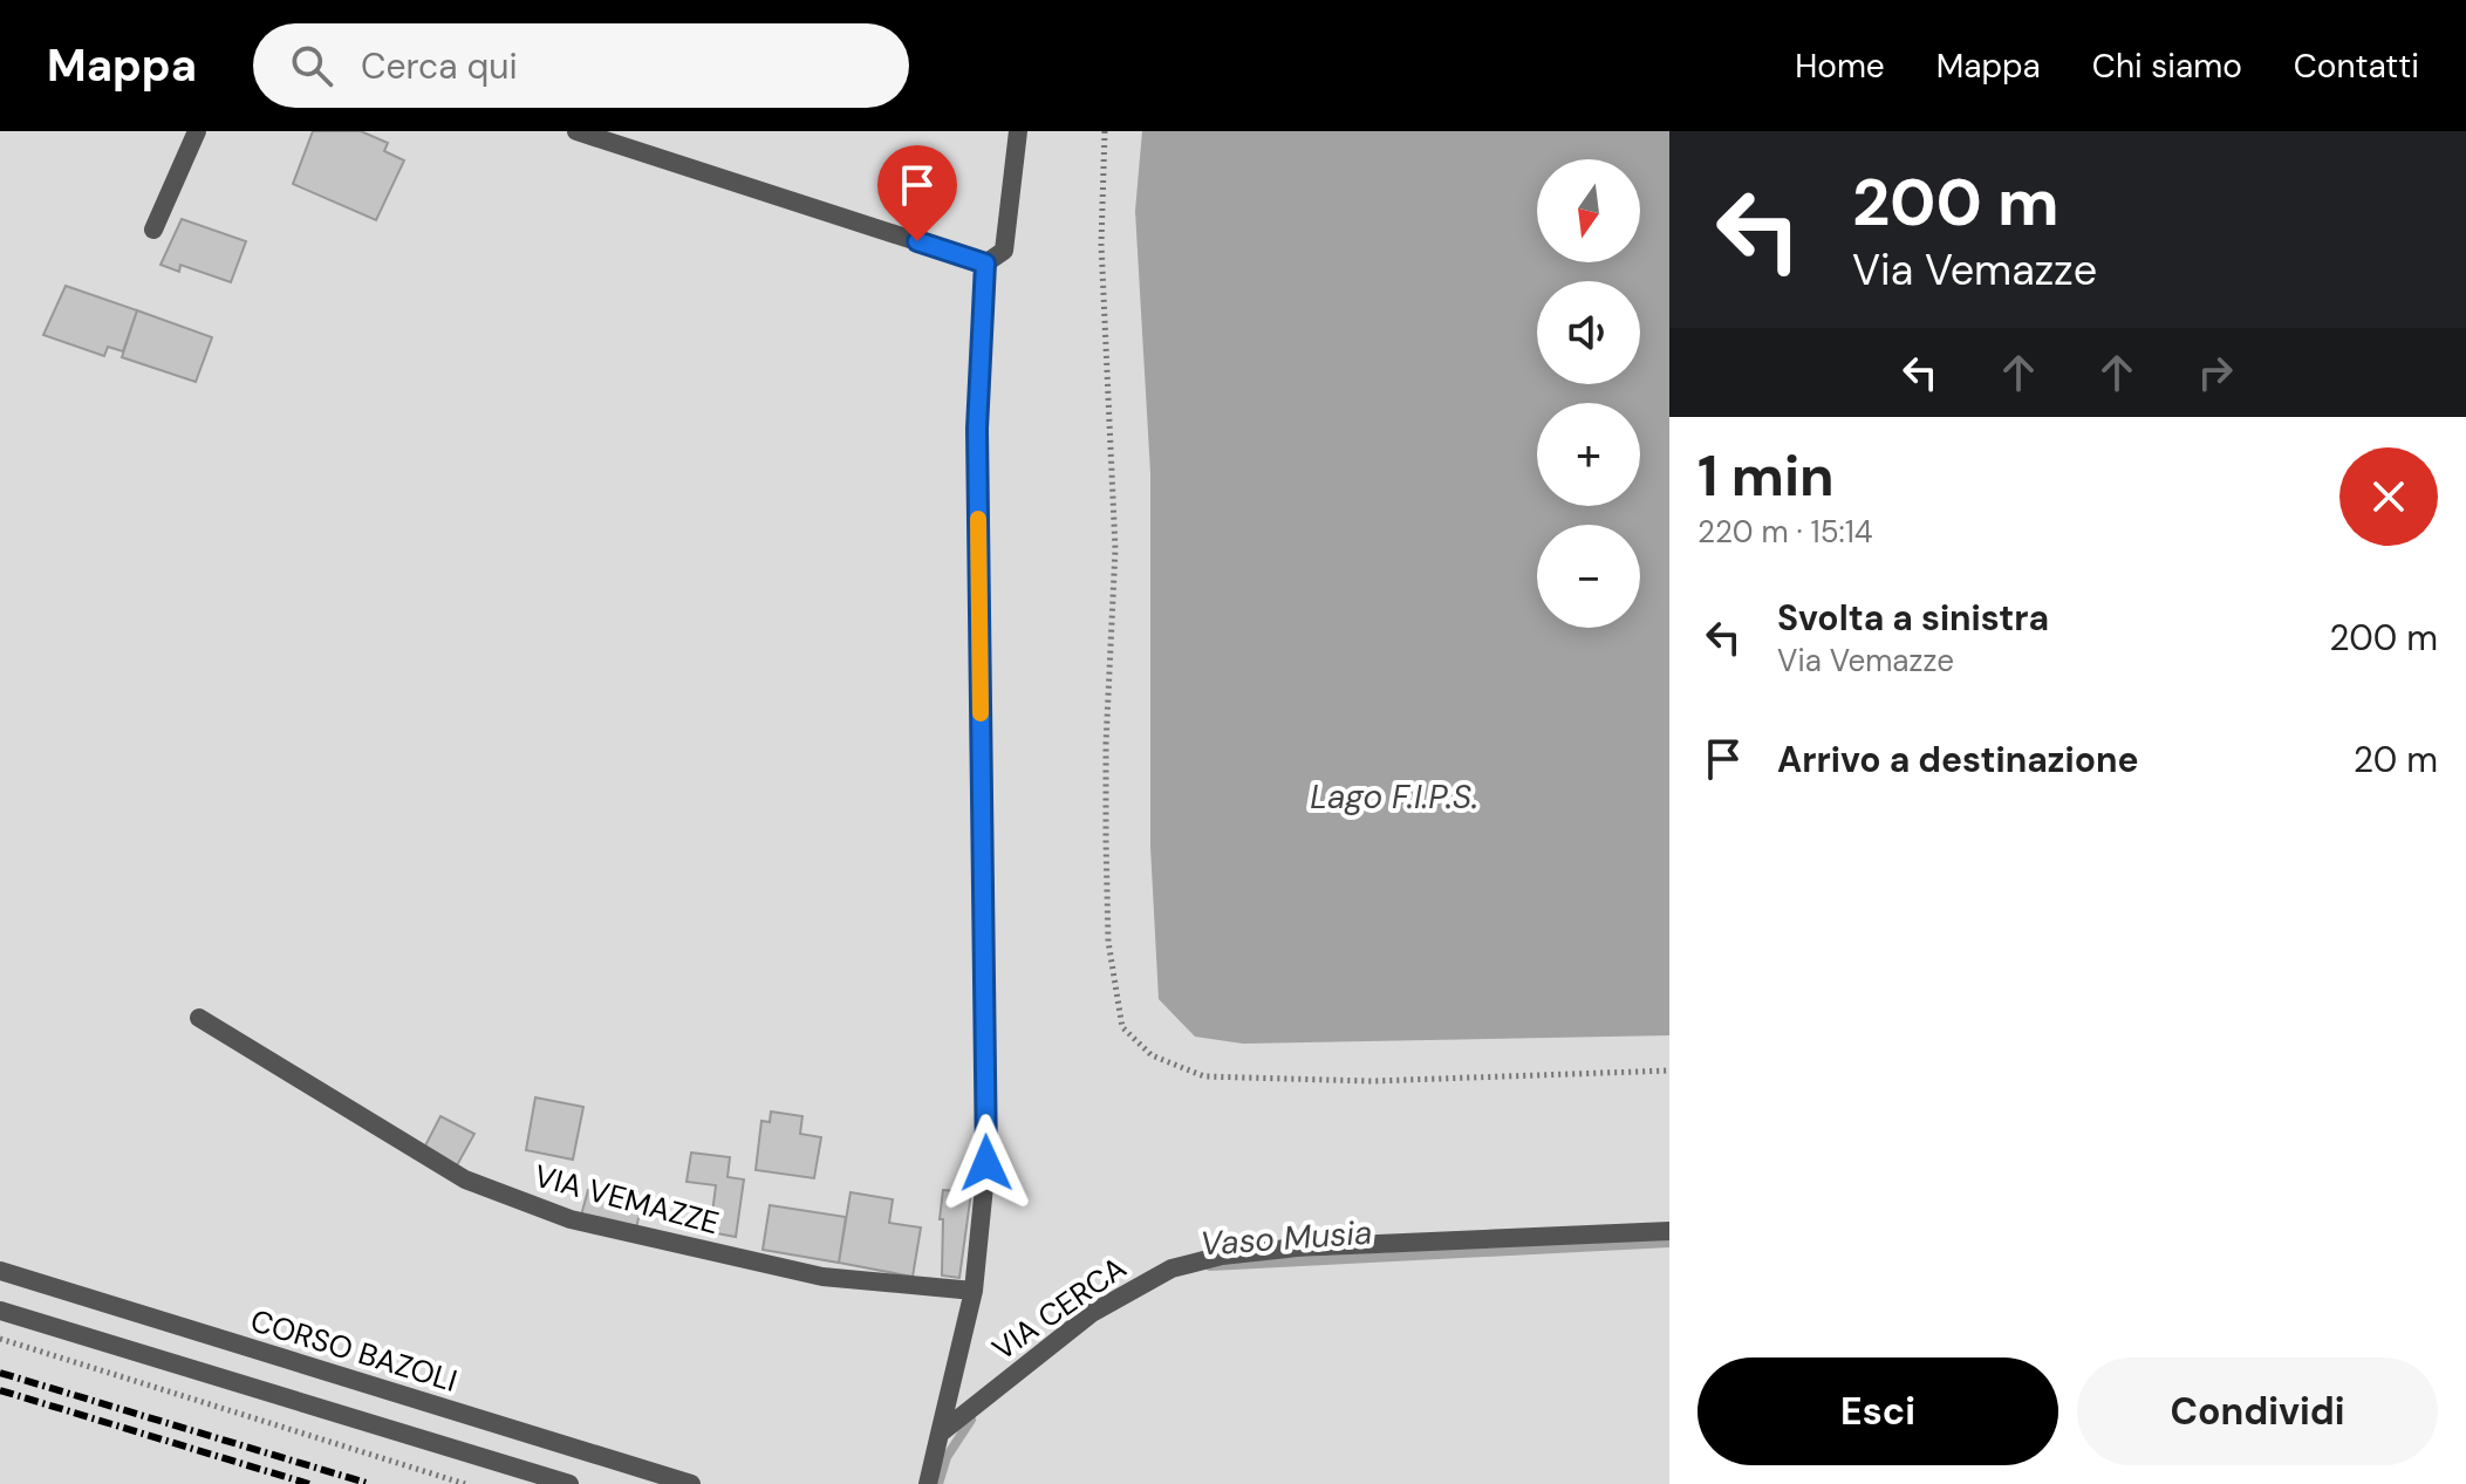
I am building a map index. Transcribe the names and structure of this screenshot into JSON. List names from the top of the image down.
{
  "streets": {
    "street": ["VIA VEMAZZE", "VIA CERCA", "CORSO BAZOLI"]
  },
  "water": ["Lago F.I.P.S.", "Vaso Musia"],
  "north": "bottom",
  "page": {
    "header": "Mappa",
    "search": "Cerca qui",
    "nav": [
      "Home",
      "Mappa",
      "Chi siamo",
      "Contatti"
    ],
    "turn": ["200 m", "Via Vemazze"],
    "map_buttons": ["+", "−"],
    "heading": ["1 min", "220 m · 15:14"],
    "list": [
      {
        "name": "Svolta a sinistra",
        "note": "Via Vemazze",
        "value": "200 m"
      },
      {
        "name": "Arrivo a destinazione",
        "value": "20 m"
      }
    ],
    "buttons": ["Esci", "Condividi"]
  }
}
